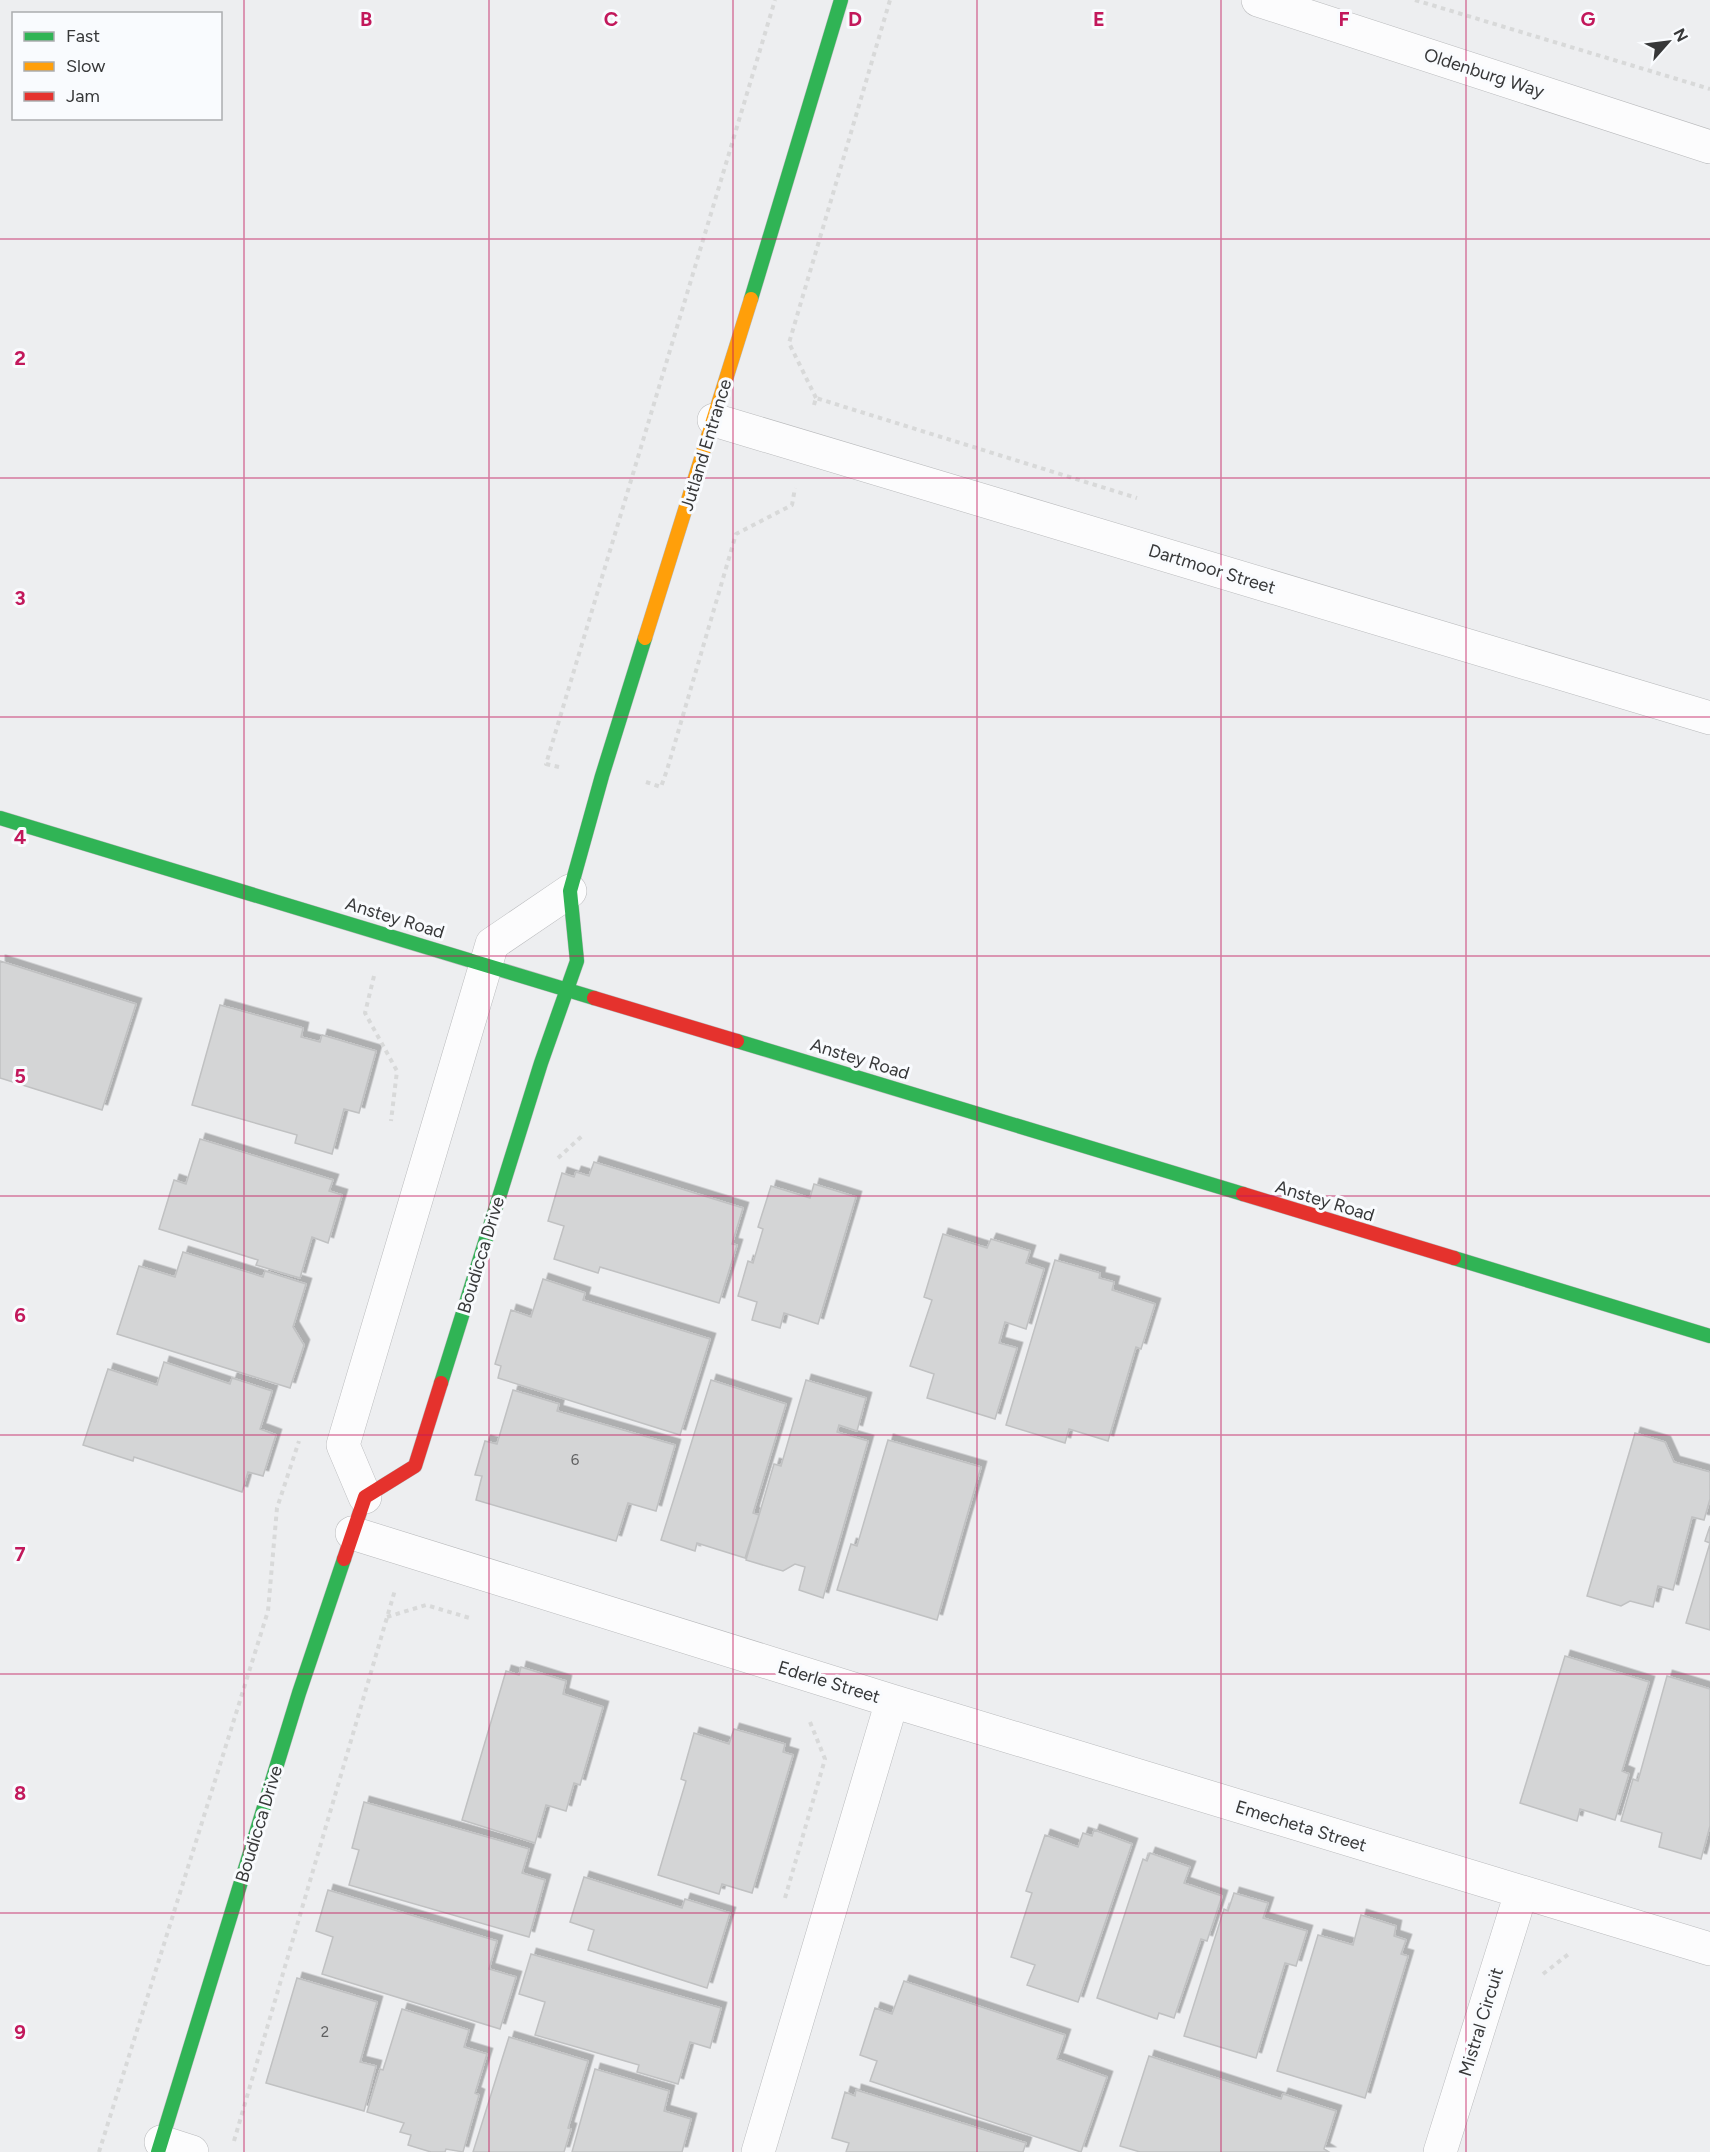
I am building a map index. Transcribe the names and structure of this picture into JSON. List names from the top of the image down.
{
  "streets": {
    "street": [
      "Oldenburg Way",
      "Jutland Entrance",
      "Dartmoor Street",
      "Anstey Road",
      "Boudicca Drive",
      "Ederle Street",
      "Emecheta Street",
      "Mistral Circuit"
    ]
  },
  "crossings": [
    ["Jutland Entrance", "Dartmoor Street"],
    ["Jutland Entrance", "Anstey Road"],
    ["Jutland Entrance", "Boudicca Drive"],
    ["Anstey Road", "Boudicca Drive"],
    ["Boudicca Drive", "Ederle Street"],
    ["Ederle Street", "Emecheta Street"],
    ["Emecheta Street", "Mistral Circuit"]
  ],
  "house_numbers": ["6", "2"],
  "legend": ["Fast", "Slow", "Jam"],
  "north": "top right",
  "grid": {
    "columns": [
      "B",
      "C",
      "D",
      "E",
      "F",
      "G"
    ],
    "rows": [
      "2",
      "3",
      "4",
      "5",
      "6",
      "7",
      "8",
      "9"
    ]
  }
}
